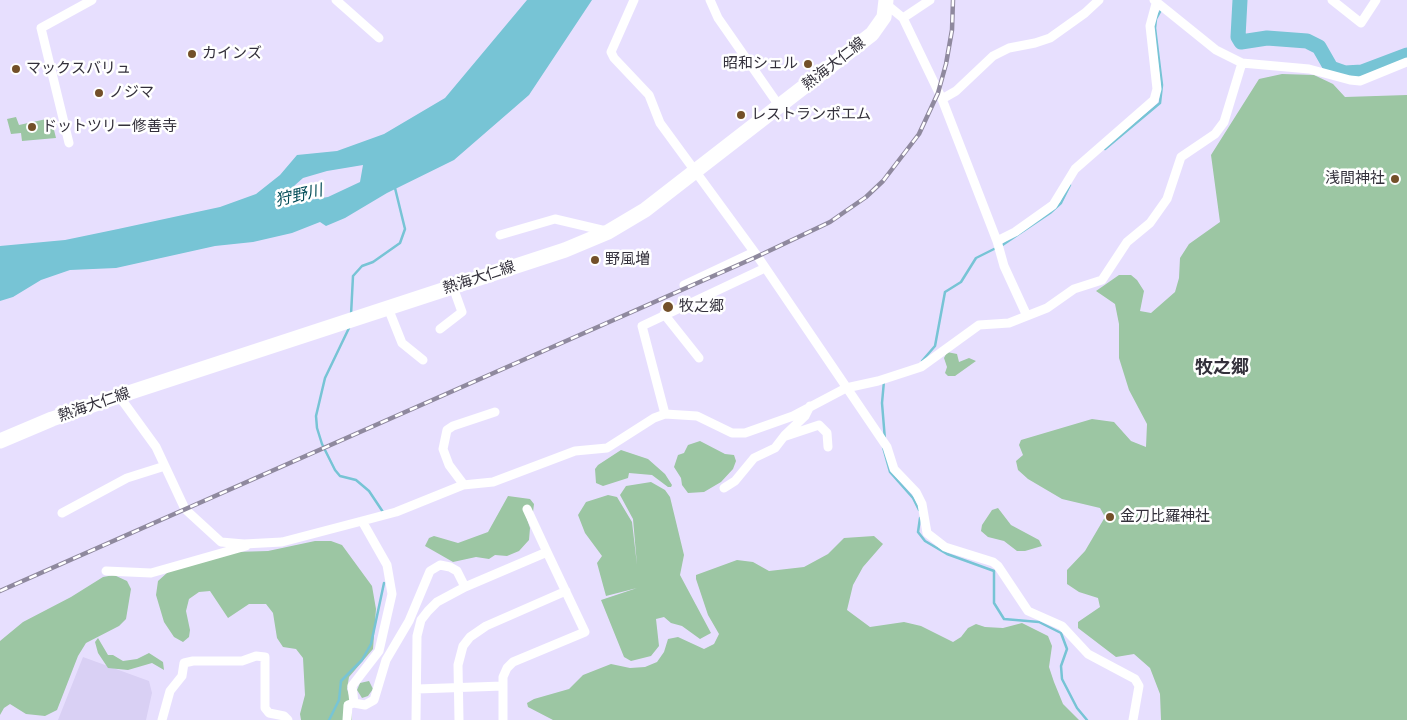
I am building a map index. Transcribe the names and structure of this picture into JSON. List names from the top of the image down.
{
  "streets": {
    "main road": ["熱海大仁線"]
  },
  "districts": ["牧之郷"],
  "water": ["狩野川"],
  "places": [
    "カインズ",
    "昭和シェル",
    "マックスバリュ",
    "ノジマ",
    "レストランポエム",
    "ドットツリー修善寺",
    "浅間神社",
    "野風増",
    "牧之郷",
    "金刀比羅神社"
  ]
}
